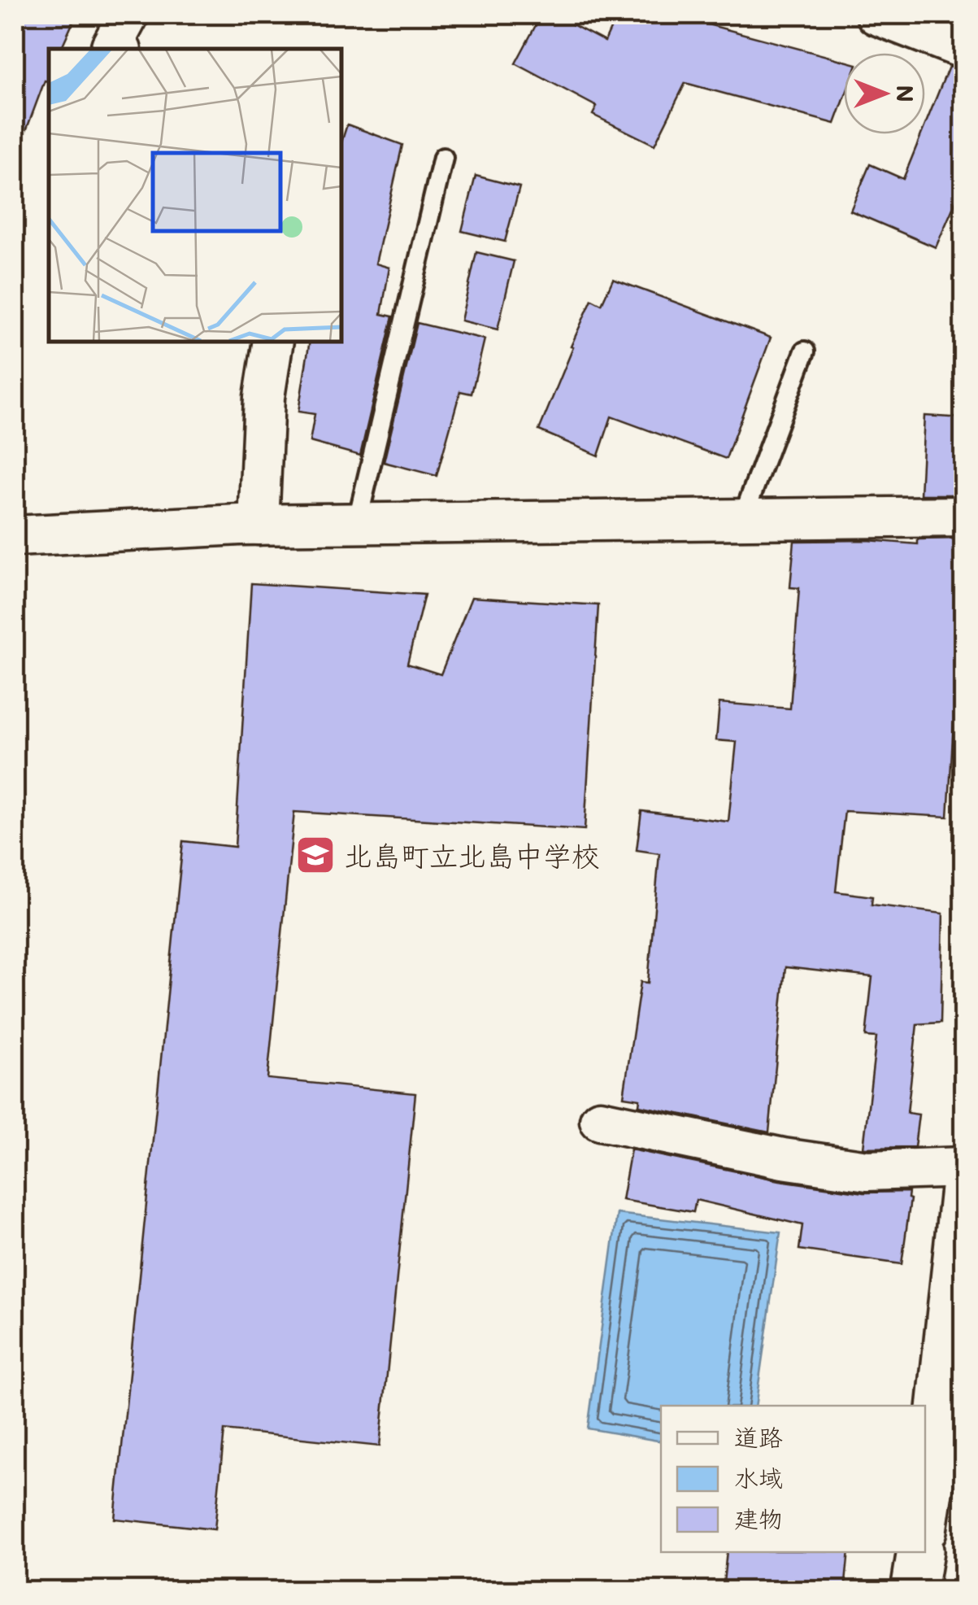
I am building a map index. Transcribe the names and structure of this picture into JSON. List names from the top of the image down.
{
  "places": {
    "school or university": ["北島町立北島中学校"]
  },
  "legend": ["道路", "水域", "建物"],
  "north": "right"
}
